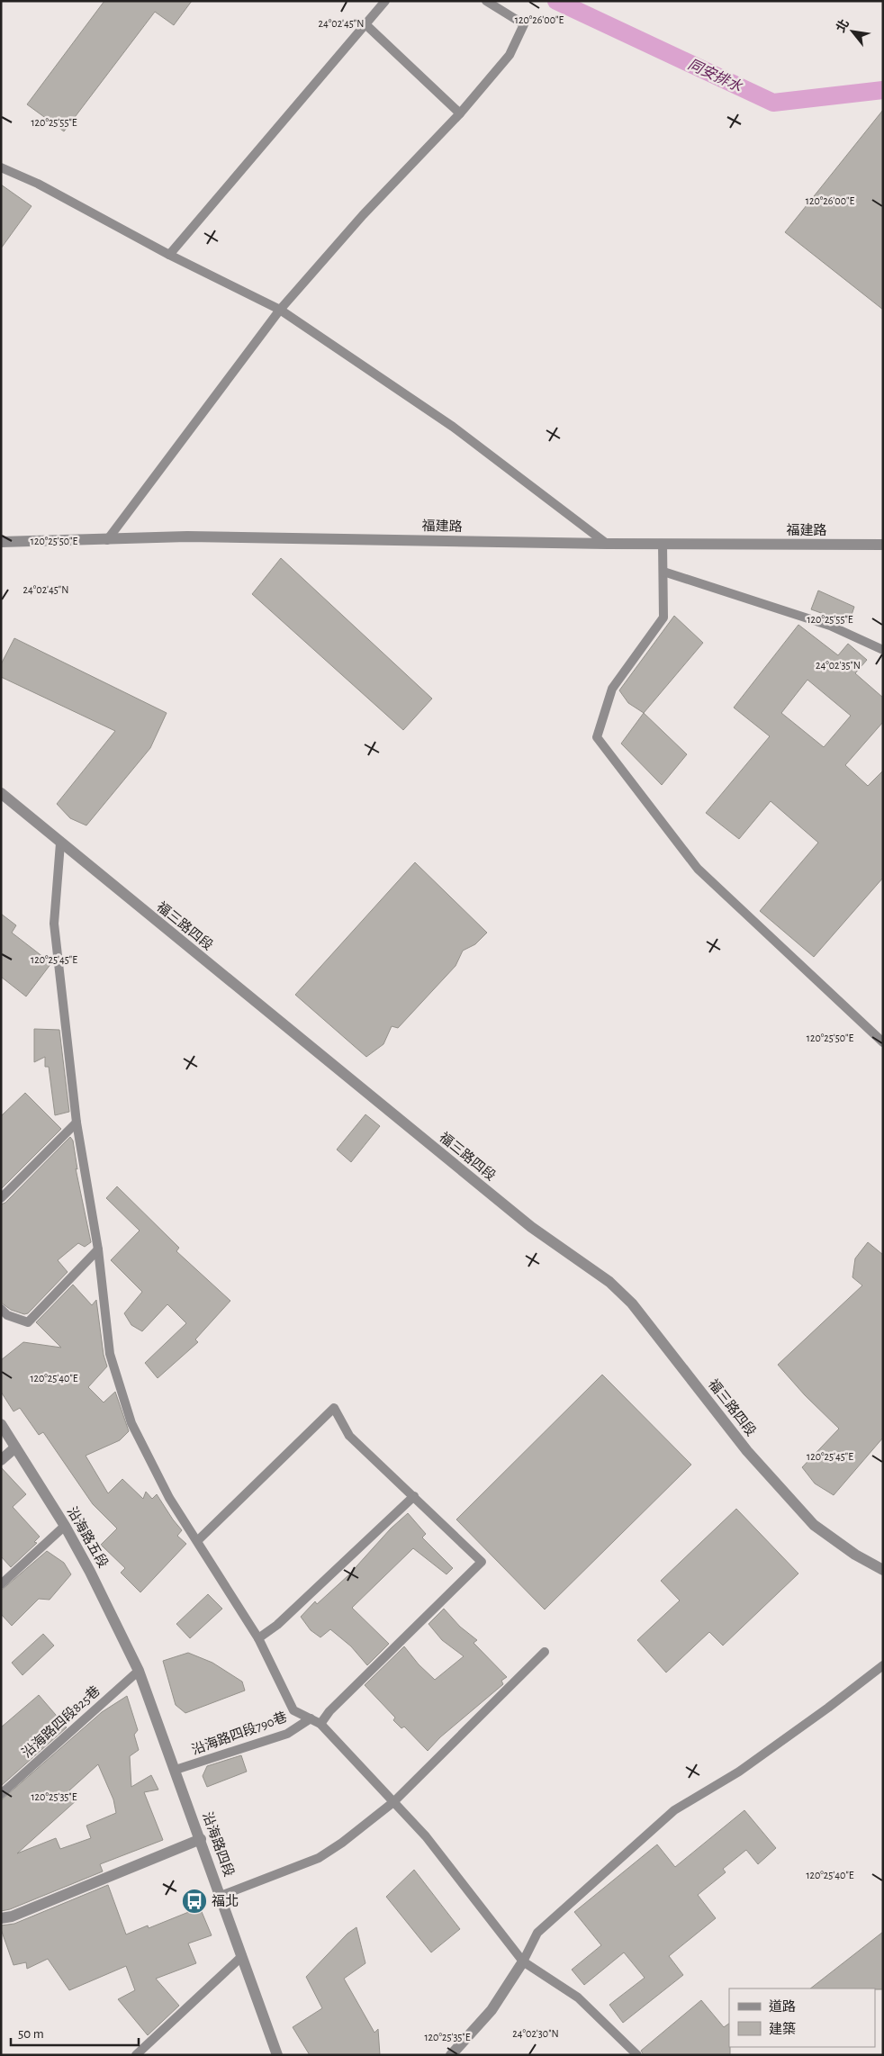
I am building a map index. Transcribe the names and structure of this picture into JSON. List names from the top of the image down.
{
  "streets": {
    "street": [
      "福建路",
      "福三路四段",
      "沿海路五段",
      "沿海路四段"
    ],
    "lane": ["沿海路四段825巷", "沿海路四段790巷"]
  },
  "crossings": [
    ["沿海路五段", "沿海路四段825巷"],
    ["沿海路五段", "沿海路四段"],
    ["沿海路四段825巷", "沿海路四段"],
    ["沿海路四段790巷", "沿海路四段"]
  ],
  "water": ["同安排水"],
  "places": {
    "bus stop": ["福北"]
  },
  "legend": ["道路", "建築"],
  "scale_bar": "50 m",
  "north": "top left",
  "coordinates": [
    "120°26'00\"E",
    "24°02'45\"N",
    "120°25'55\"E",
    "120°25'50\"E",
    "24°02'35\"N",
    "120°25'45\"E",
    "120°25'40\"E",
    "120°25'35\"E",
    "24°02'30\"N"
  ]
}
